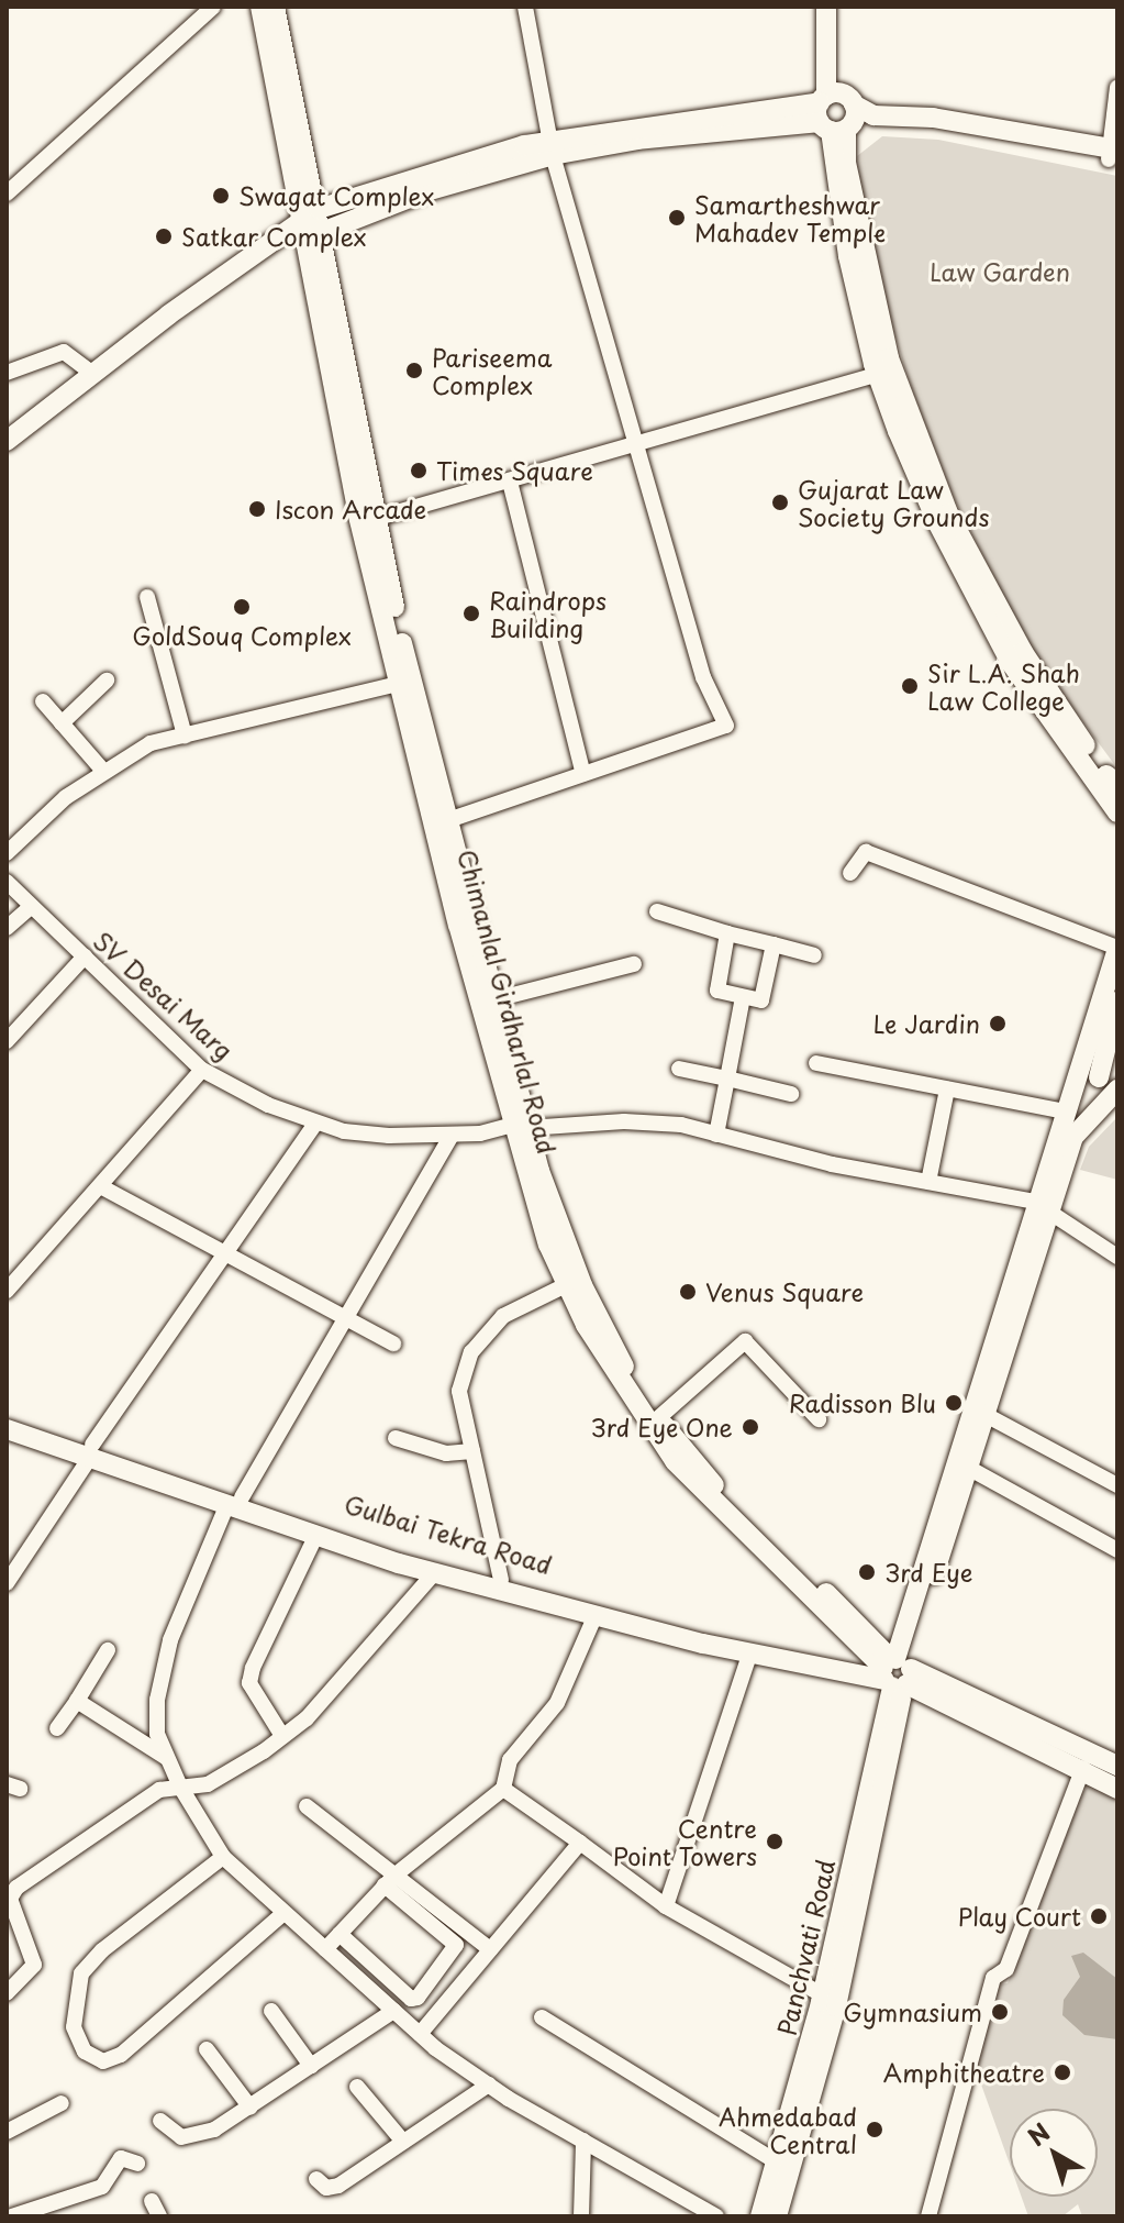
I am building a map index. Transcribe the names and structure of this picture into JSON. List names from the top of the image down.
{
  "streets": {
    "main road": ["Chimanlal Girdharlal Road", "Gulbai Tekra Road", "Panchvati Road"],
    "street": ["SV Desai Marg"]
  },
  "crossings": [
    ["SV Desai Marg", "Chimanlal Girdharlal Road"],
    ["Chimanlal Girdharlal Road", "Gulbai Tekra Road"],
    ["Chimanlal Girdharlal Road", "Panchvati Road"],
    ["Gulbai Tekra Road", "Panchvati Road"]
  ],
  "parks": ["Law Garden"],
  "places": [
    "Swagat Complex",
    "Samartheshwar Mahadev Temple",
    "Satkar Complex",
    "Pariseema Complex",
    "Times Square",
    "Gujarat Law Society Grounds",
    "Iscon Arcade",
    "GoldSouq Complex",
    "Raindrops Building",
    "Sir L.A. Shah Law College",
    "Le Jardin",
    "Venus Square",
    "Radisson Blu",
    "3rd Eye One",
    "3rd Eye",
    "Centre Point Towers",
    "Play Court",
    "Gymnasium",
    "Amphitheatre",
    "Ahmedabad Central"
  ],
  "north": "top left"
}
